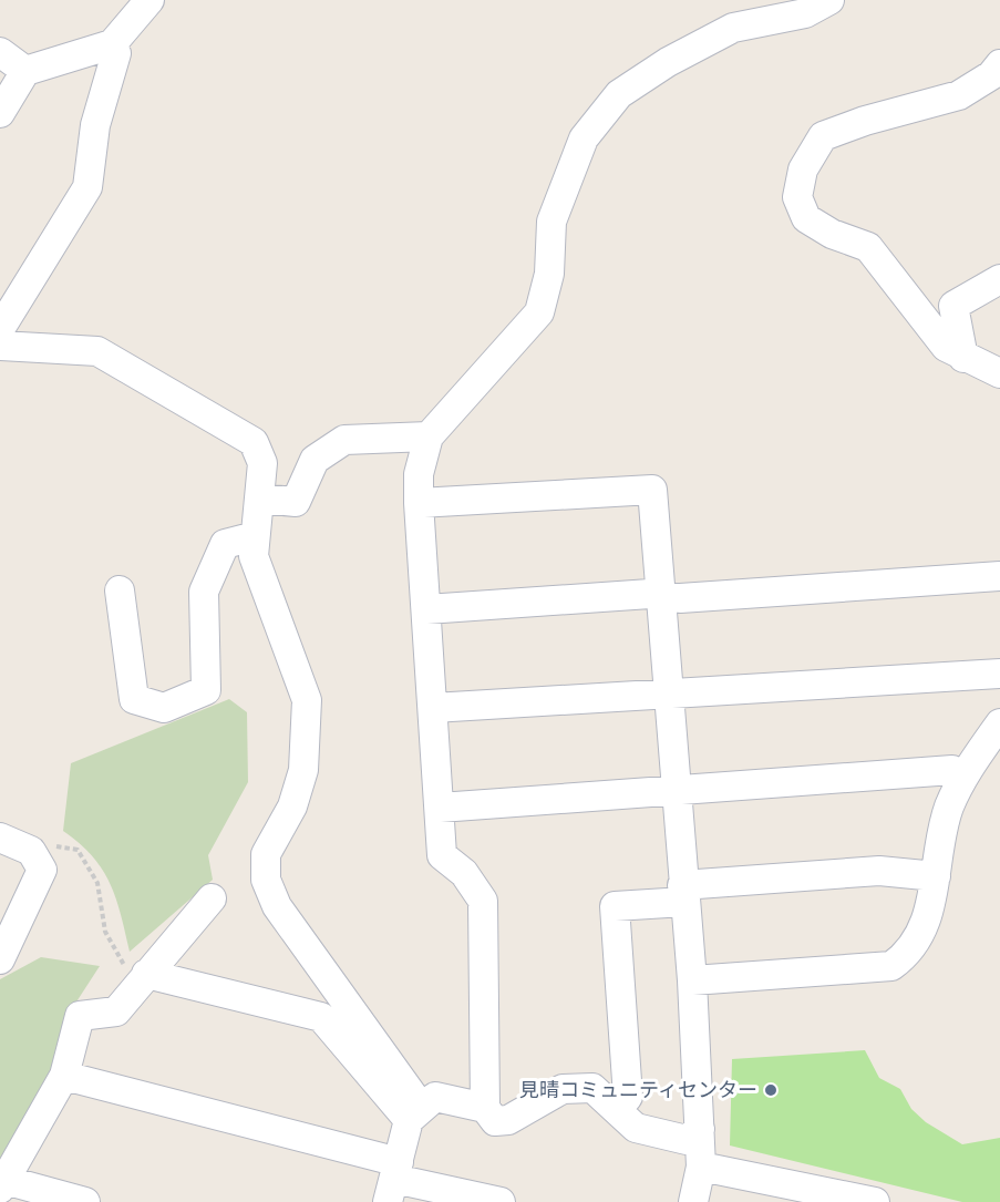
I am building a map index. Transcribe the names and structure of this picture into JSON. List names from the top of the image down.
{
  "places": ["見晴コミュニティセンター"]
}
